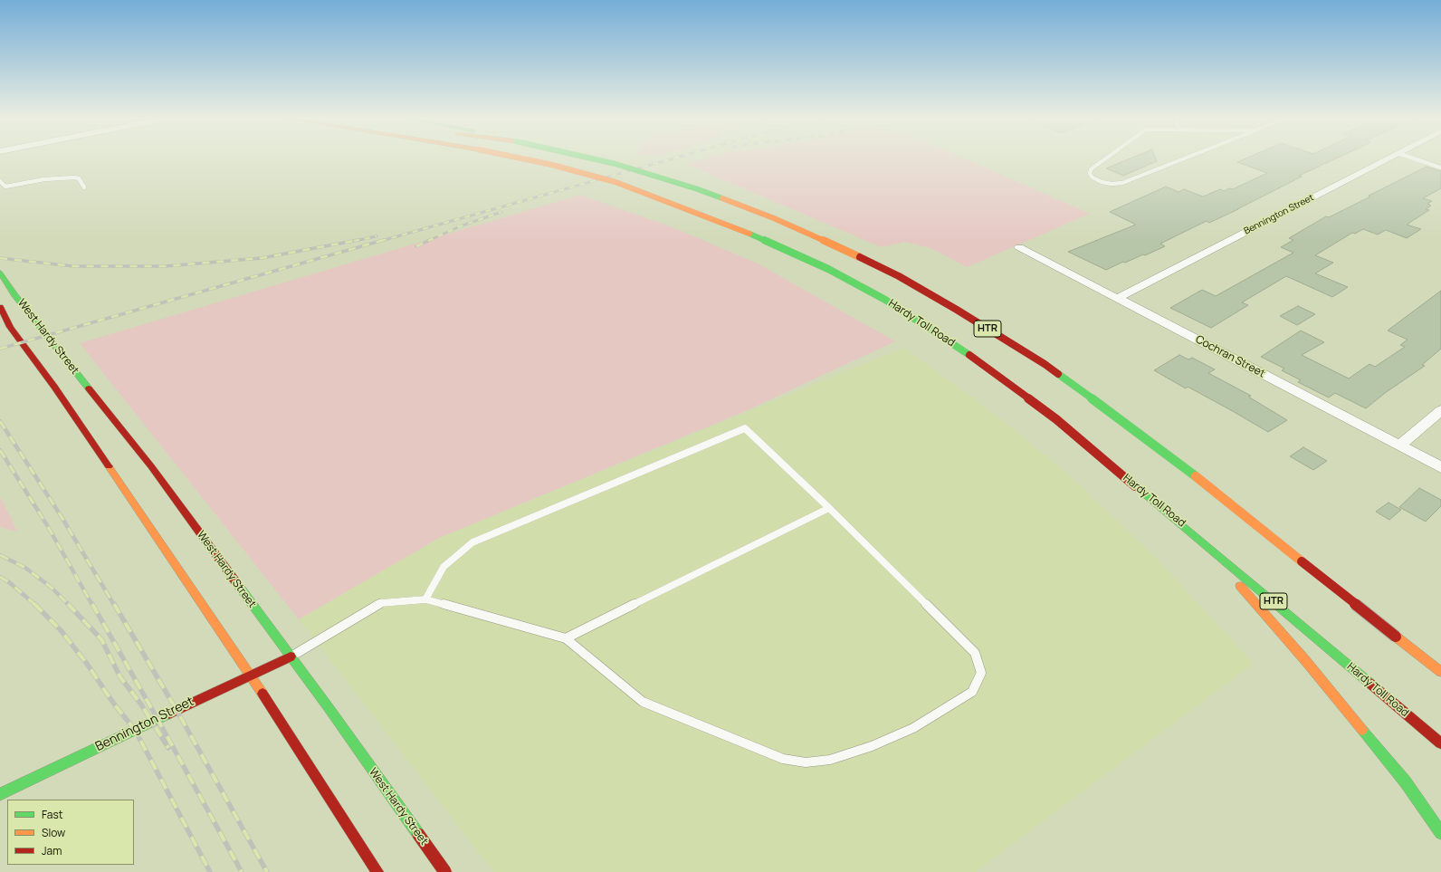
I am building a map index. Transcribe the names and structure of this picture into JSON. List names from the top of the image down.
{
  "streets": {
    "main road": [
      "Bennington Street",
      "Hardy Toll Road",
      "HTR",
      "West Hardy Street"
    ],
    "street": ["Cochran Street"]
  },
  "crossings": [
    ["Bennington Street", "West Hardy Street"],
    ["Bennington Street", "Cochran Street"]
  ],
  "legend": ["Fast", "Slow", "Jam"]
}
